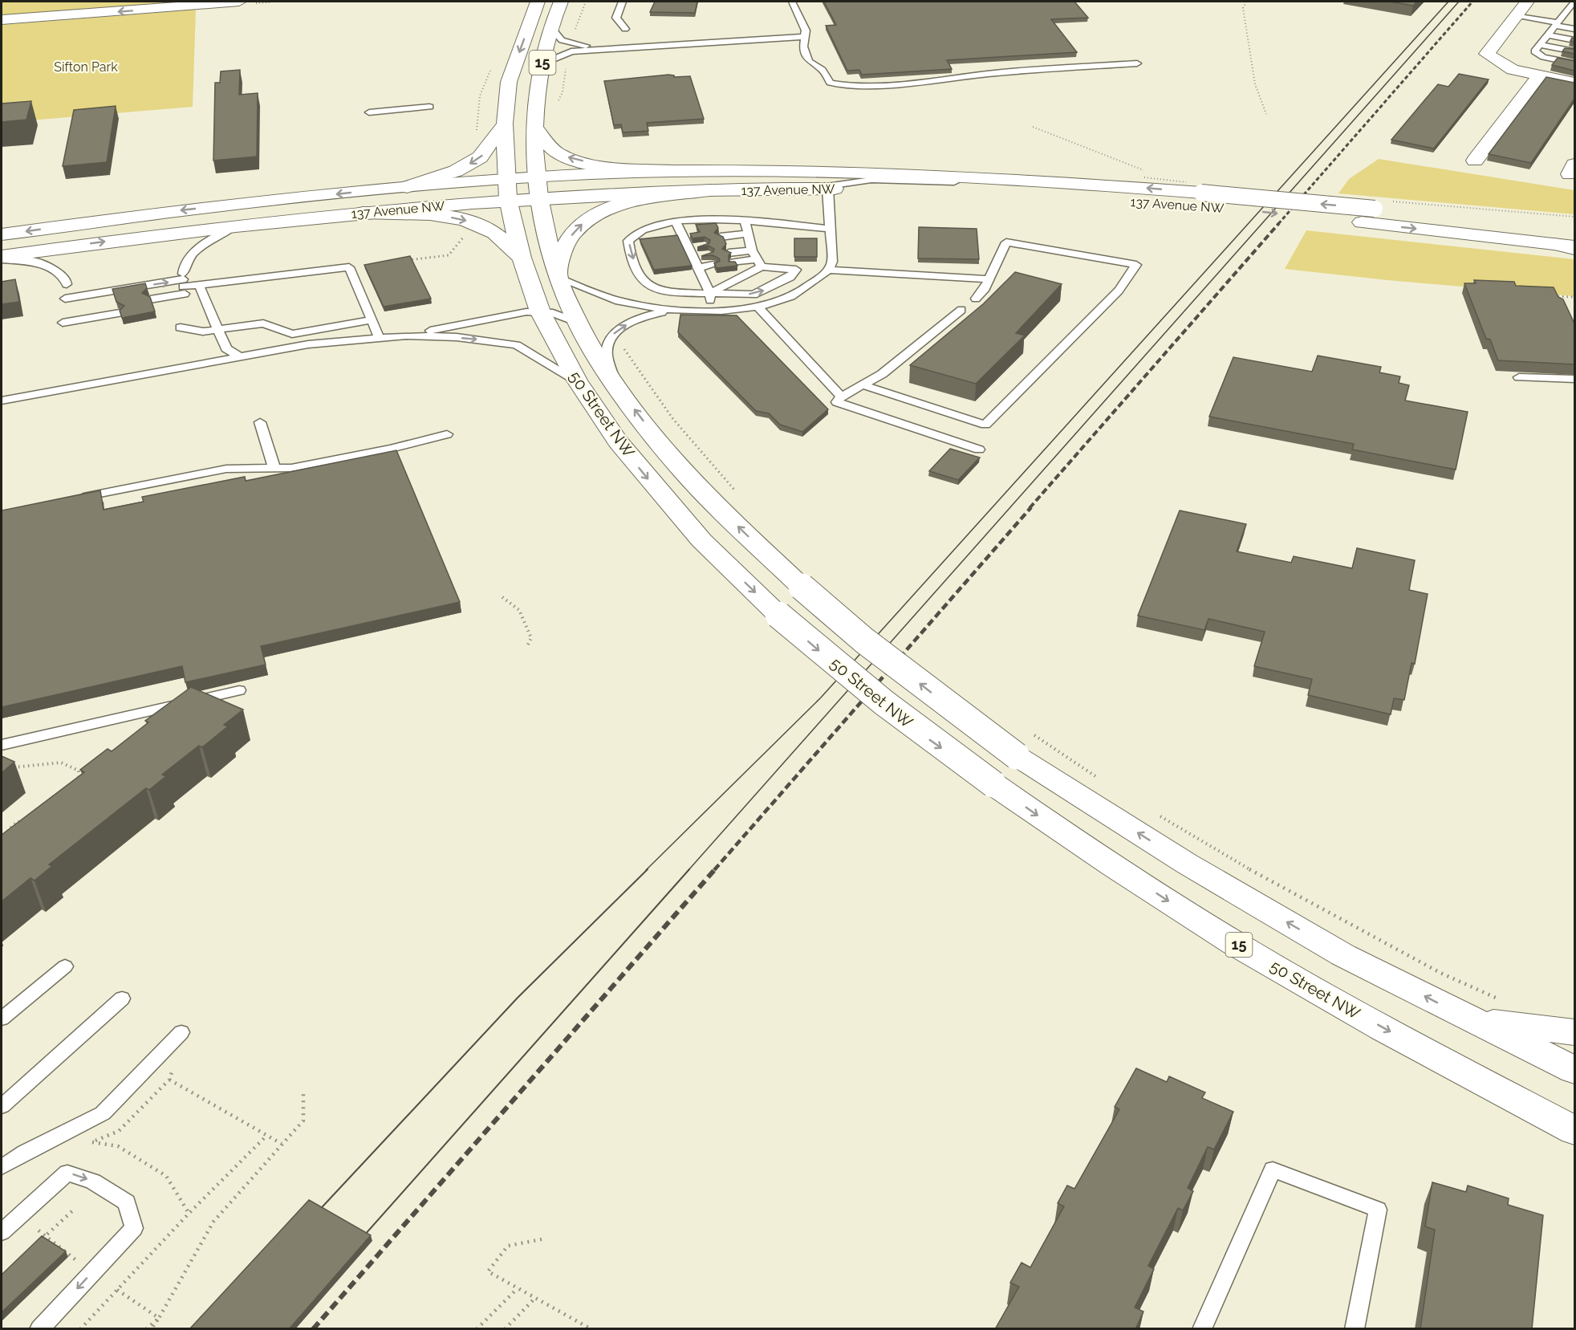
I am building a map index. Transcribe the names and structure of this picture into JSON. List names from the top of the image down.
{
  "streets": {
    "main road": ["15", "137 Avenue NW", "50 Street NW"]
  },
  "crossings": [
    ["137 Avenue NW", "50 Street NW"]
  ],
  "parks": ["Sifton Park"]
}
